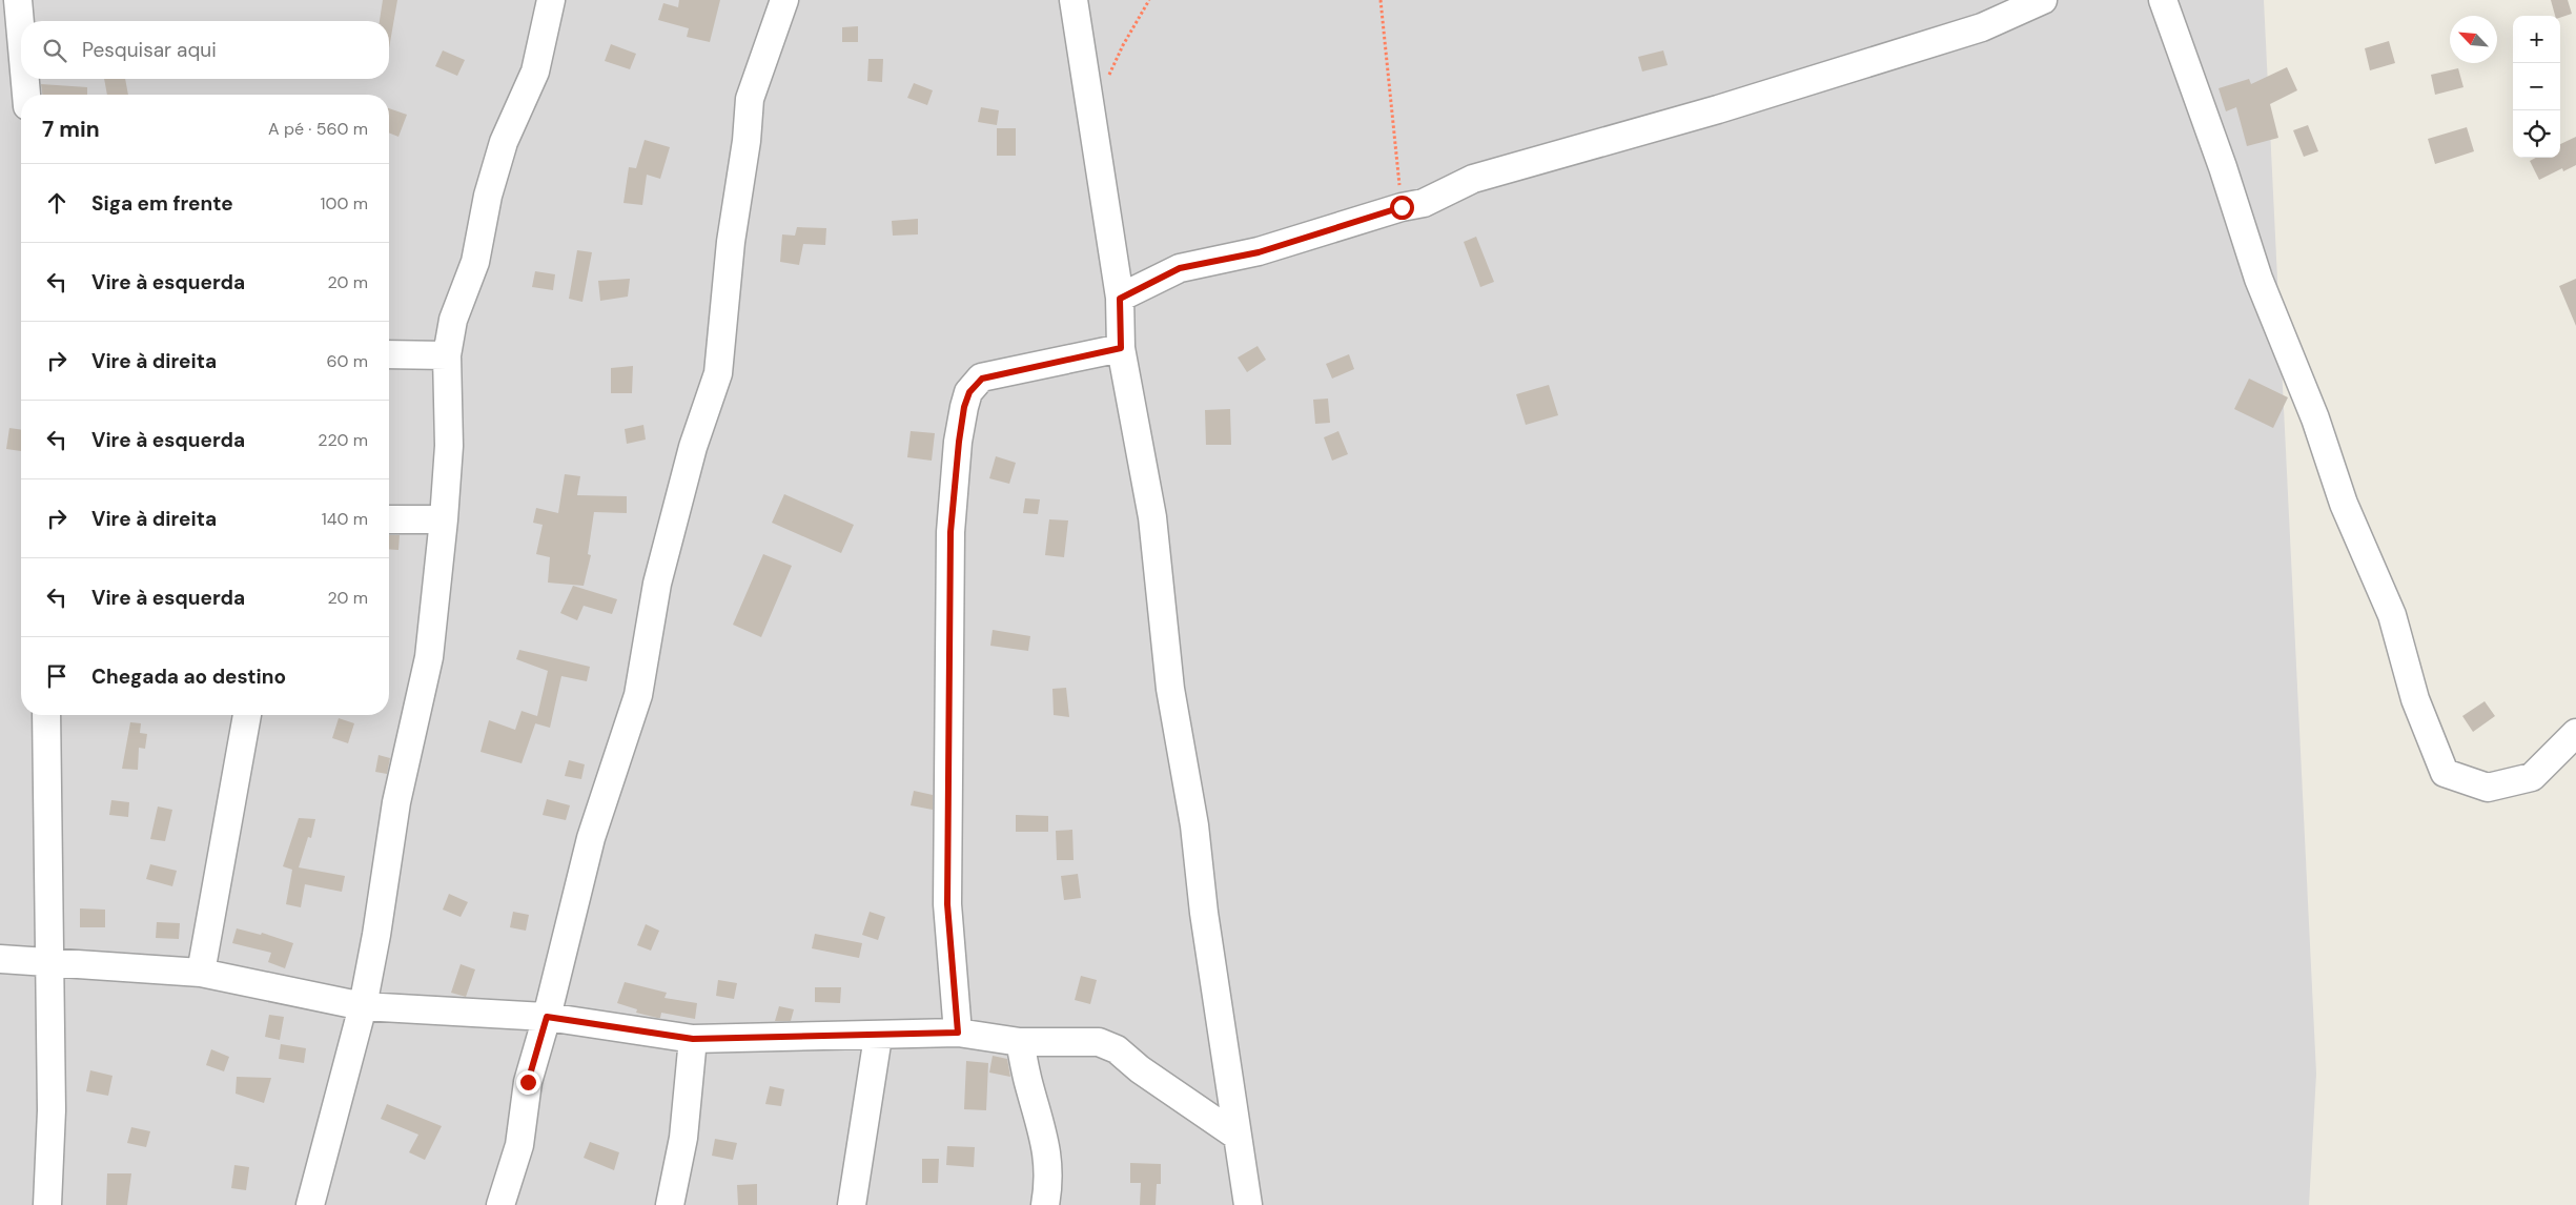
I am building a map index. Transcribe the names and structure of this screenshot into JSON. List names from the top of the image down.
{
  "north": "top left",
  "page": {
    "map_buttons": ["+", "−"],
    "search": "Pesquisar aqui",
    "heading": ["7 min", "A pé · 560 m"],
    "list": [
      ["Siga em frente", "100 m"],
      ["Vire à esquerda", "20 m"],
      ["Vire à direita", "60 m"],
      ["Vire à esquerda", "220 m"],
      ["Vire à direita", "140 m"],
      ["Vire à esquerda", "20 m"],
      "Chegada ao destino"
    ]
  }
}
